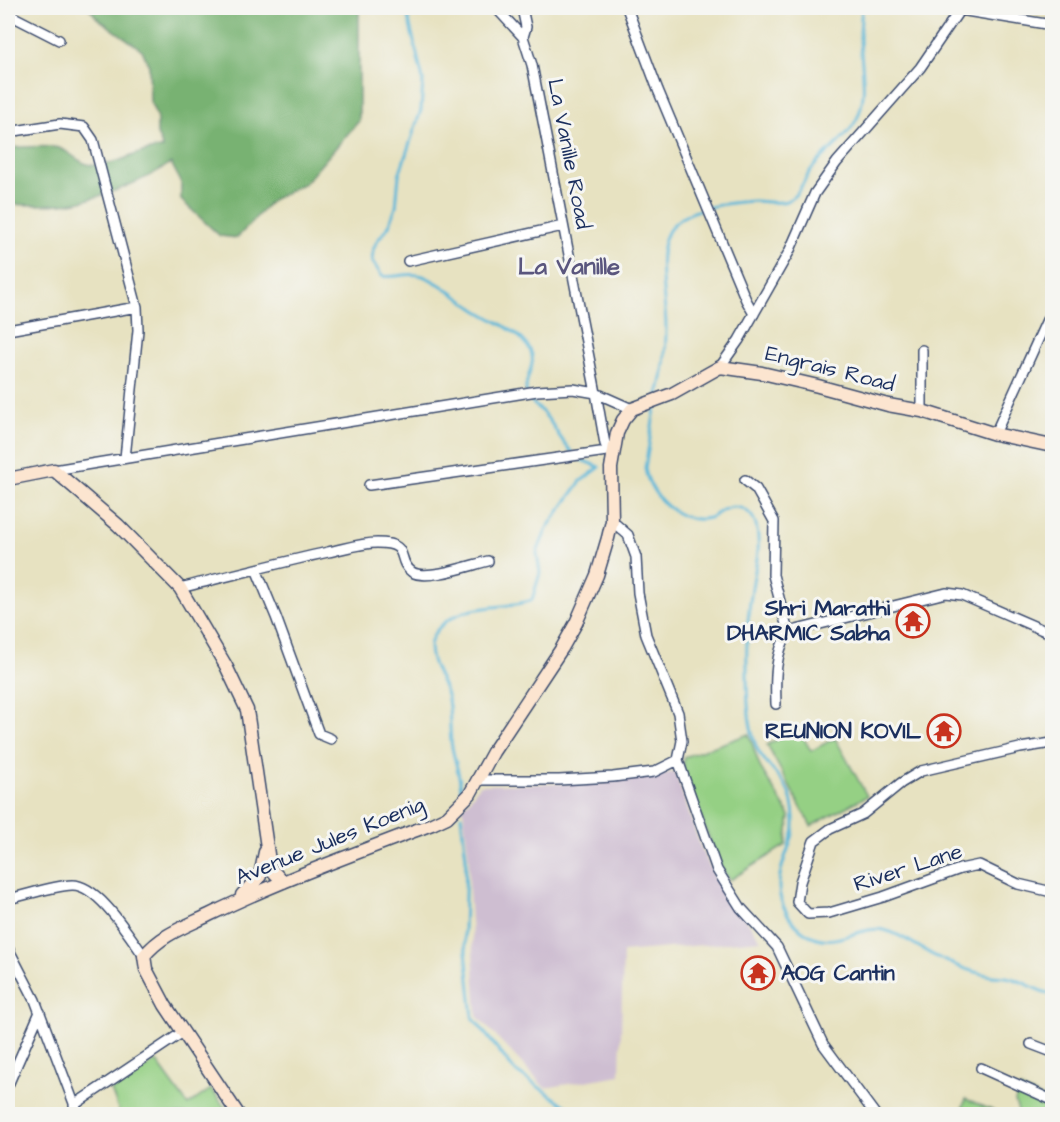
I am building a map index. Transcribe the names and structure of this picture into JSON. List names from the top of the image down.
{
  "streets": {
    "street": [
      "La Vanille Road",
      "Engrais Road",
      "Avenue Jules Koenig",
      "River Lane"
    ]
  },
  "crossings": [
    ["La Vanille Road", "Avenue Jules Koenig"]
  ],
  "districts": ["La Vanille"],
  "places": {
    "temple": ["Shri Marathi DHARMIC Sabha", "REUNION KOVIL", "AOG Cantin"]
  }
}
